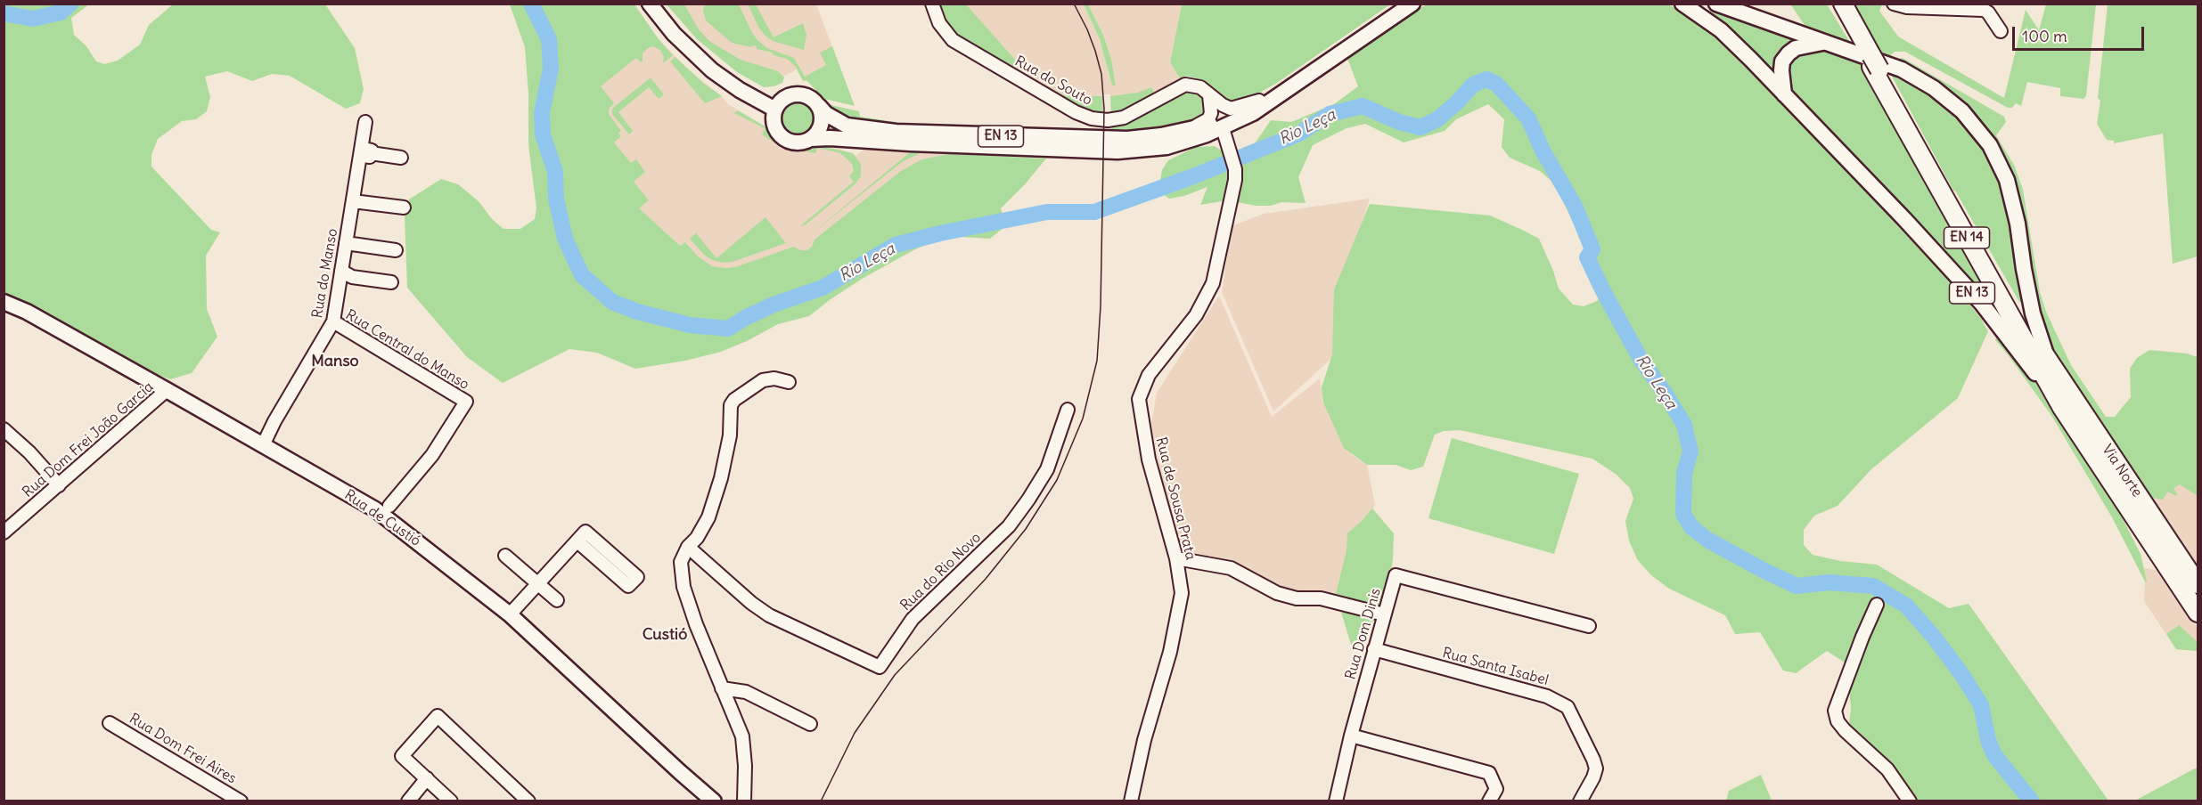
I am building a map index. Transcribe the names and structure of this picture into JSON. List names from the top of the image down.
{
  "streets": {
    "highway": ["EN 14", "Via Norte"],
    "main road": ["EN 13", "Rua de Custió"],
    "street": [
      "Rua do Souto",
      "Rua do Manso",
      "Rua Central do Manso",
      "Rua Dom Frei João Garcia",
      "Rua de Sousa Prata",
      "Rua do Rio Novo",
      "Rua Dom Dinis",
      "Rua Santa Isabel",
      "Rua Dom Frei Aires"
    ]
  },
  "crossings": [
    ["Rua do Souto", "EN 13"],
    ["EN 13", "EN 14"],
    ["EN 13", "Via Norte"],
    ["EN 13", "Rua de Sousa Prata"],
    ["EN 14", "Via Norte"],
    ["Rua do Manso", "Rua Central do Manso"],
    ["Rua do Manso", "Rua de Custió"],
    ["Rua Dom Frei João Garcia", "Rua de Custió"],
    ["Rua Dom Dinis", "Rua Santa Isabel"]
  ],
  "districts": ["Manso", "Custió"],
  "water": ["Rio Leça"],
  "scale_bar": "100 m"
}
